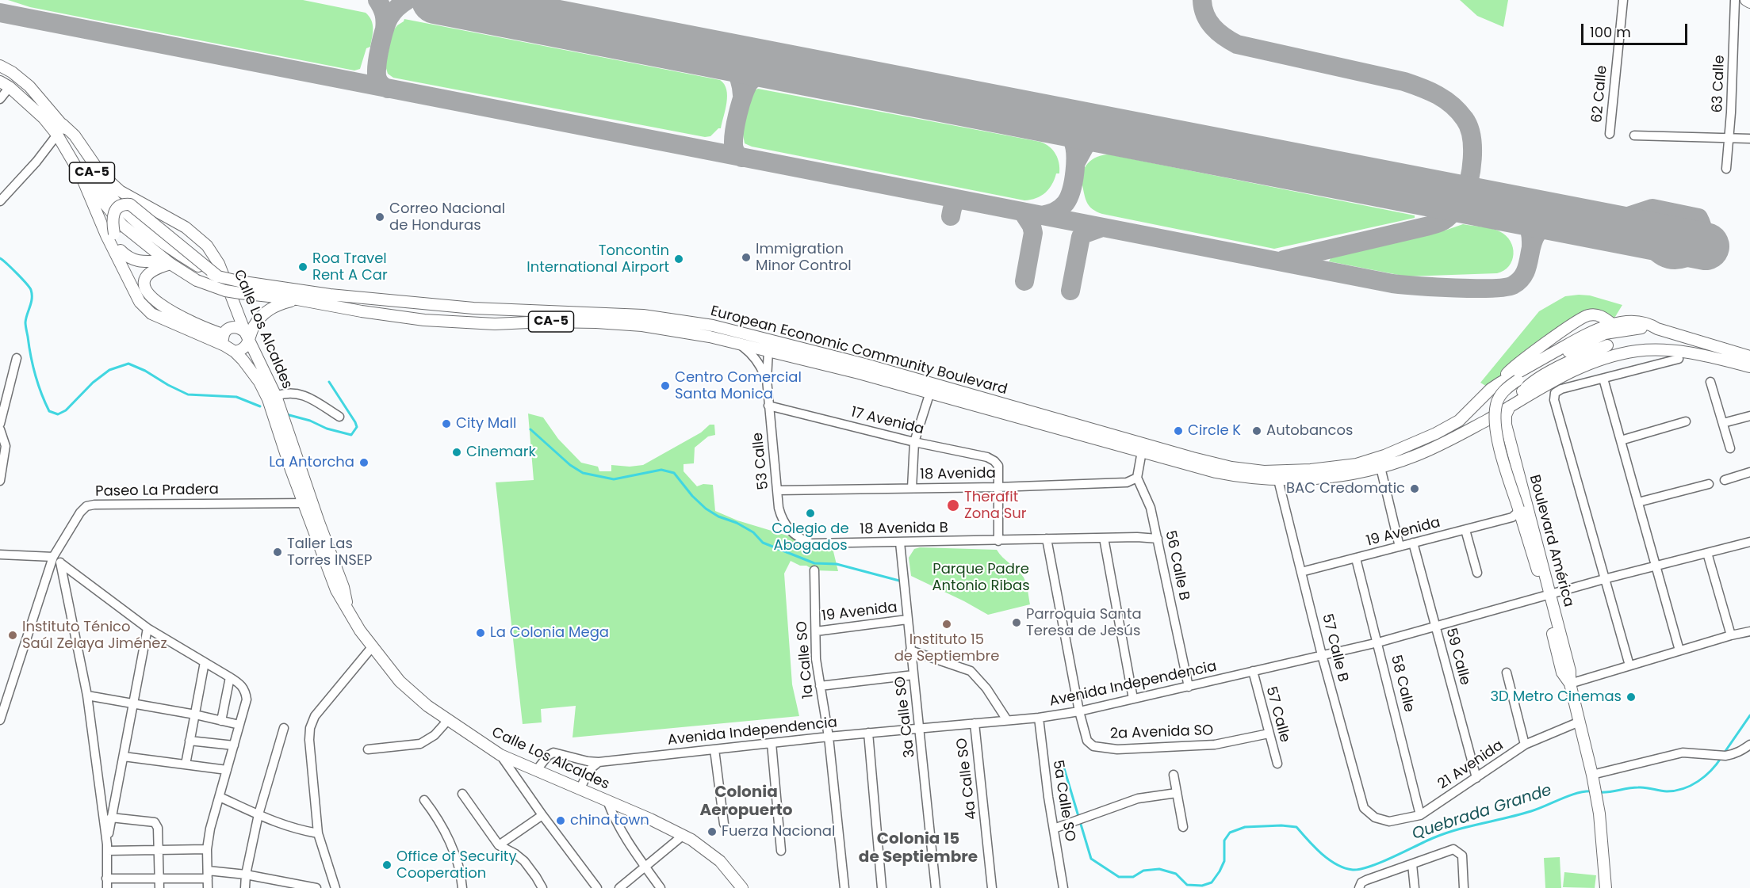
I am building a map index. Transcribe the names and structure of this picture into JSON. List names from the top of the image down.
{
  "streets": {
    "main road": [
      "CA-5",
      "Calle Los Alcaldes",
      "European Economic Community Boulevard",
      "Boulevard América"
    ],
    "street": [
      "63 Calle",
      "62 Calle",
      "17 Avenida",
      "53 Calle",
      "18 Avenida",
      "Paseo La Pradera",
      "18 Avenida B",
      "19 Avenida",
      "56 Calle B",
      "57 Calle B",
      "59 Calle",
      "1a Calle SO",
      "58 Calle",
      "Avenida Independencia",
      "57 Calle",
      "3a Calle SO",
      "2a Avenida SO",
      "21 Avenida",
      "4a Calle SO",
      "5a Calle SO"
    ]
  },
  "crossings": [
    ["Calle Los Alcaldes", "European Economic Community Boulevard"],
    ["Calle Los Alcaldes", "Paseo La Pradera"],
    ["Calle Los Alcaldes", "Avenida Independencia"],
    ["European Economic Community Boulevard", "53 Calle"],
    ["European Economic Community Boulevard", "Boulevard América"],
    ["European Economic Community Boulevard", "57 Calle B"],
    ["17 Avenida", "53 Calle"],
    ["17 Avenida", "18 Avenida"],
    ["53 Calle", "18 Avenida"],
    ["53 Calle", "18 Avenida B"],
    ["18 Avenida", "56 Calle B"],
    ["18 Avenida B", "56 Calle B"],
    ["18 Avenida B", "3a Calle SO"],
    ["19 Avenida", "57 Calle B"],
    ["19 Avenida", "59 Calle"],
    ["19 Avenida", "1a Calle SO"],
    ["19 Avenida", "58 Calle"],
    ["19 Avenida", "3a Calle SO"],
    ["Boulevard América", "Avenida Independencia"],
    ["Boulevard América", "21 Avenida"],
    ["56 Calle B", "Avenida Independencia"],
    ["57 Calle B", "Avenida Independencia"],
    ["57 Calle B", "21 Avenida"],
    ["59 Calle", "Avenida Independencia"],
    ["59 Calle", "21 Avenida"],
    ["1a Calle SO", "Avenida Independencia"],
    ["58 Calle", "Avenida Independencia"],
    ["58 Calle", "21 Avenida"],
    ["Avenida Independencia", "57 Calle"],
    ["Avenida Independencia", "3a Calle SO"],
    ["Avenida Independencia", "2a Avenida SO"],
    ["Avenida Independencia", "4a Calle SO"],
    ["Avenida Independencia", "5a Calle SO"],
    ["57 Calle", "2a Avenida SO"]
  ],
  "districts": ["Colonia Aeropuerto", "Colonia 15 de Septiembre"],
  "water": ["Quebrada Grande"],
  "parks": ["Parque Padre Antonio Ribas"],
  "places": [
    "Correo Nacional de Honduras",
    "Immigration Minor Control",
    "Toncontin International Airport",
    "Roa Travel Rent A Car",
    "Centro Comercial Santa Monica",
    "City Mall",
    "Circle K",
    "Autobancos",
    "Cinemark",
    "La Antorcha",
    "BAC Credomatic",
    "Therafit Zona Sur",
    "Colegio de Abogados",
    "Taller Las Torres INSEP",
    "Parroquia Santa Teresa de Jesús",
    "Instituto 15 de Septiembre",
    "La Colonia Mega",
    "Instituto Ténico Saúl Zelaya Jiménez",
    "3D Metro Cinemas",
    "china town",
    "Fuerza Nacional",
    "Office of Security Cooperation"
  ],
  "scale_bar": "100 m"
}
